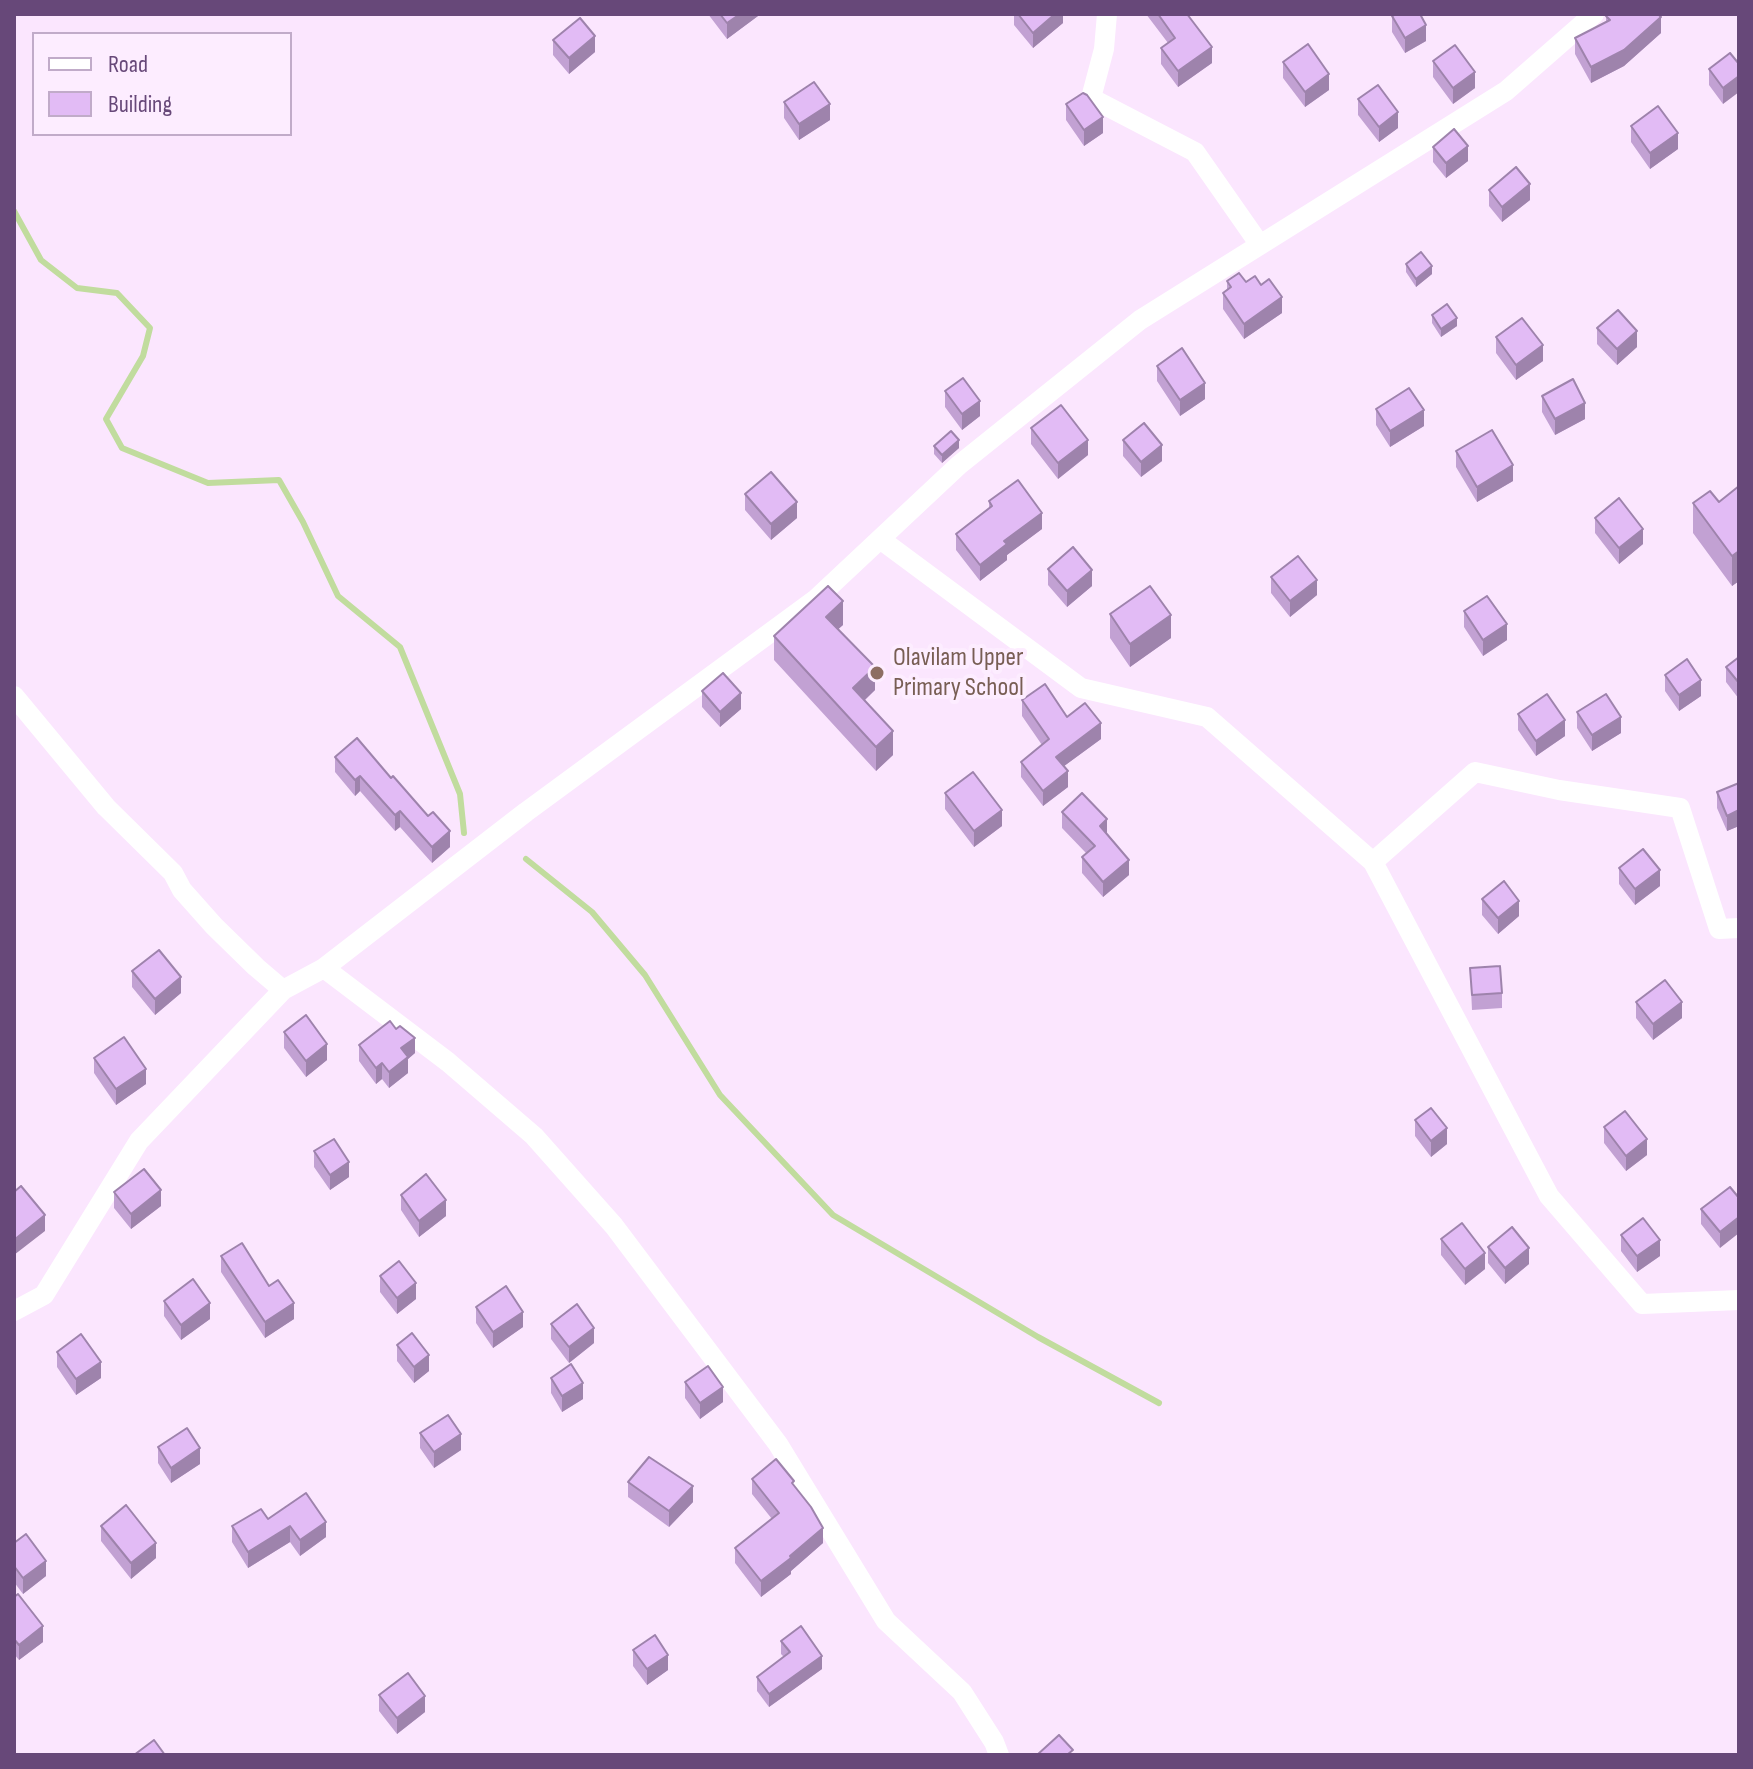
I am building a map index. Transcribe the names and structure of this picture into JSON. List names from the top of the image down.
{
  "places": ["Olavilam Upper Primary School"],
  "legend": ["Road", "Building"]
}
